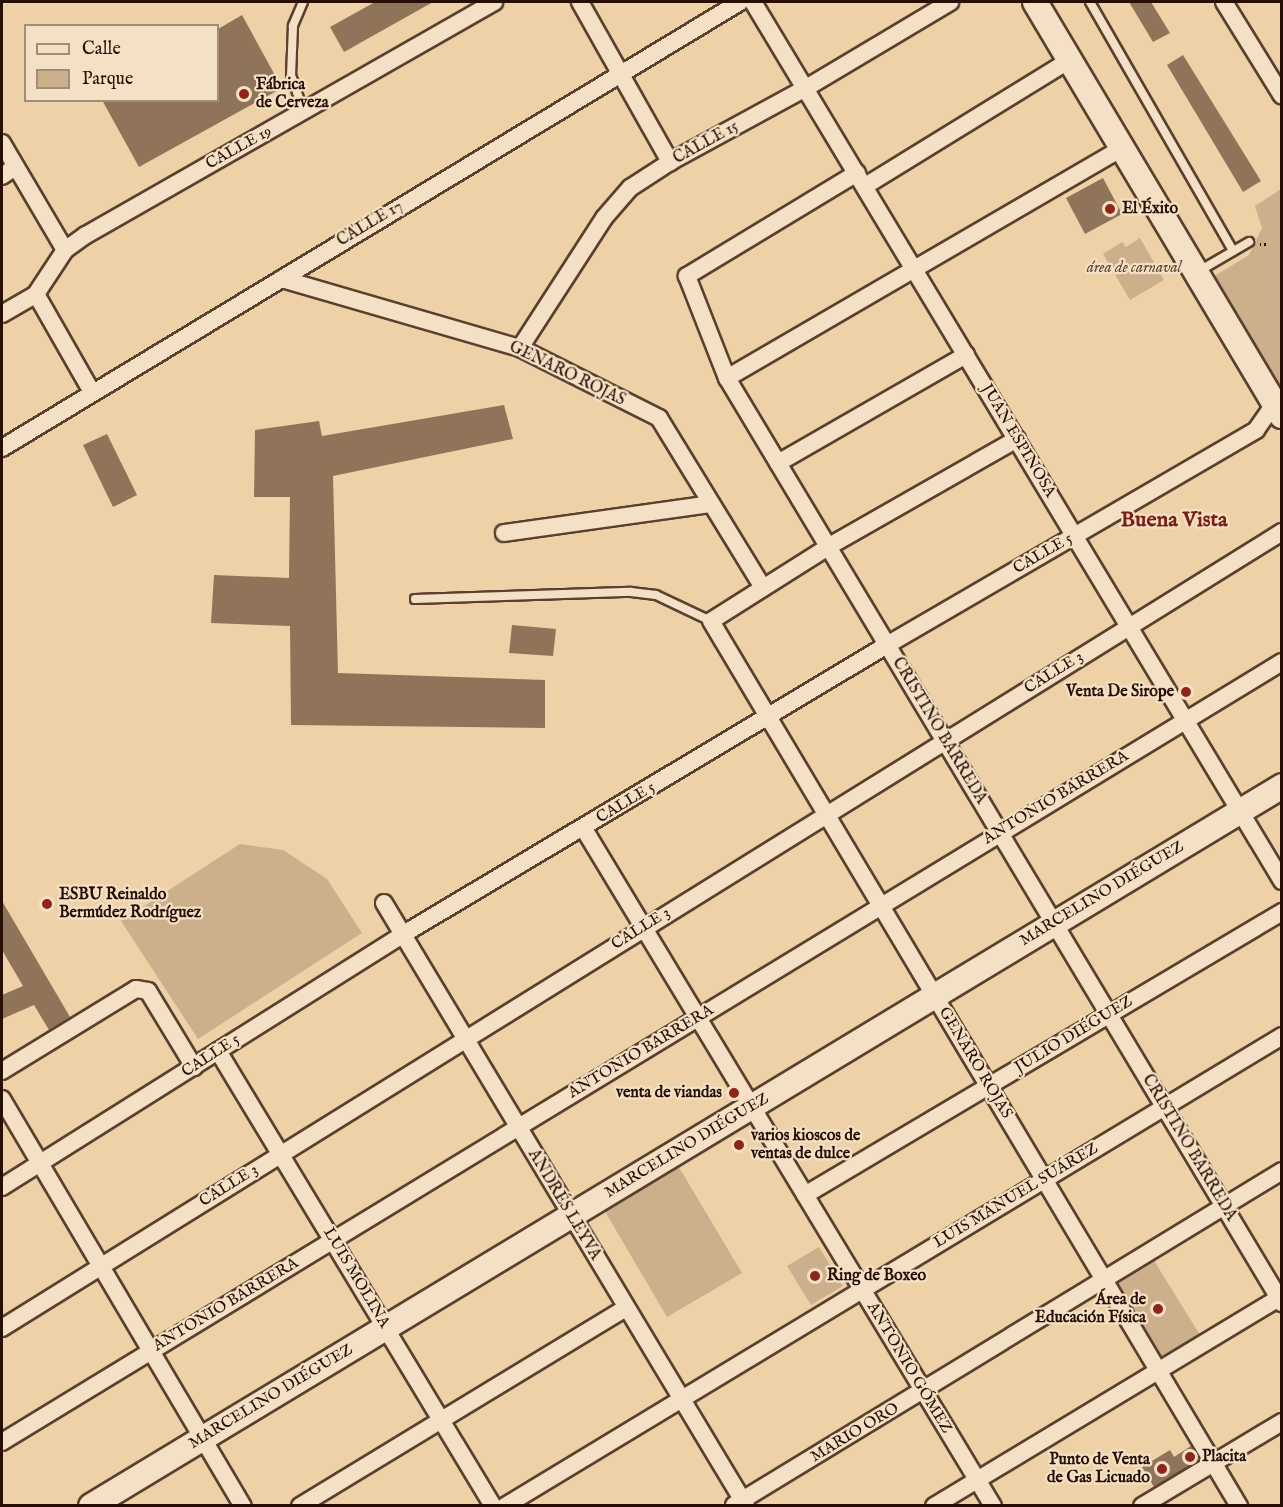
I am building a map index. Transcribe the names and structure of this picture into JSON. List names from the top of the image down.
{
  "streets": {
    "street": [
      "CALLE 15",
      "CALLE 19",
      "CALLE 17",
      "GENARO ROJAS",
      "JUAN ESPINOSA",
      "CALLE 5",
      "CALLE 3",
      "CRISTINO BARREDA",
      "ANTONIO BARRERA",
      "MARCELINO DIÉGUEZ",
      "JULIO DIÉGUEZ",
      "LUIS MANUEL SUÁREZ",
      "ANDRÉS LEYVA",
      "LUIS MOLINA",
      "ANTONIO GÓMEZ",
      "MARIO ORO"
    ]
  },
  "crossings": [
    ["CALLE 15", "GENARO ROJAS"],
    ["CALLE 15", "JUAN ESPINOSA"],
    ["CALLE 17", "GENARO ROJAS"],
    ["GENARO ROJAS", "CALLE 5"],
    ["GENARO ROJAS", "CALLE 3"],
    ["GENARO ROJAS", "ANTONIO BARRERA"],
    ["GENARO ROJAS", "MARCELINO DIÉGUEZ"],
    ["GENARO ROJAS", "JULIO DIÉGUEZ"],
    ["GENARO ROJAS", "LUIS MANUEL SUÁREZ"],
    ["GENARO ROJAS", "MARIO ORO"],
    ["JUAN ESPINOSA", "CALLE 5"],
    ["JUAN ESPINOSA", "CALLE 3"],
    ["JUAN ESPINOSA", "CRISTINO BARREDA"],
    ["JUAN ESPINOSA", "ANTONIO BARRERA"],
    ["JUAN ESPINOSA", "MARCELINO DIÉGUEZ"],
    ["CALLE 5", "CRISTINO BARREDA"],
    ["CALLE 5", "ANDRÉS LEYVA"],
    ["CALLE 5", "LUIS MOLINA"],
    ["CALLE 5", "ANTONIO GÓMEZ"],
    ["CALLE 3", "CRISTINO BARREDA"],
    ["CALLE 3", "ANDRÉS LEYVA"],
    ["CALLE 3", "LUIS MOLINA"],
    ["CALLE 3", "ANTONIO GÓMEZ"],
    ["CRISTINO BARREDA", "ANTONIO BARRERA"],
    ["CRISTINO BARREDA", "MARCELINO DIÉGUEZ"],
    ["CRISTINO BARREDA", "JULIO DIÉGUEZ"],
    ["CRISTINO BARREDA", "LUIS MANUEL SUÁREZ"],
    ["CRISTINO BARREDA", "MARIO ORO"],
    ["ANTONIO BARRERA", "ANDRÉS LEYVA"],
    ["ANTONIO BARRERA", "LUIS MOLINA"],
    ["ANTONIO BARRERA", "ANTONIO GÓMEZ"],
    ["MARCELINO DIÉGUEZ", "ANDRÉS LEYVA"],
    ["MARCELINO DIÉGUEZ", "LUIS MOLINA"],
    ["MARCELINO DIÉGUEZ", "ANTONIO GÓMEZ"],
    ["JULIO DIÉGUEZ", "ANTONIO GÓMEZ"],
    ["LUIS MANUEL SUÁREZ", "ANDRÉS LEYVA"],
    ["LUIS MANUEL SUÁREZ", "ANTONIO GÓMEZ"],
    ["ANDRÉS LEYVA", "MARIO ORO"],
    ["ANTONIO GÓMEZ", "MARIO ORO"]
  ],
  "districts": ["Buena Vista"],
  "parks": ["área de carnaval"],
  "places": [
    "Fábrica de Cerveza",
    "El Éxito",
    "Venta De Sirope",
    "ESBU Reinaldo Bermúdez Rodríguez",
    "venta de viandas",
    "varios kioscos de ventas de dulce",
    "Ring de Boxeo",
    "Área de Educación Física",
    "Placita",
    "Punto de Venta de Gas Licuado"
  ],
  "legend": ["Calle", "Parque"]
}
